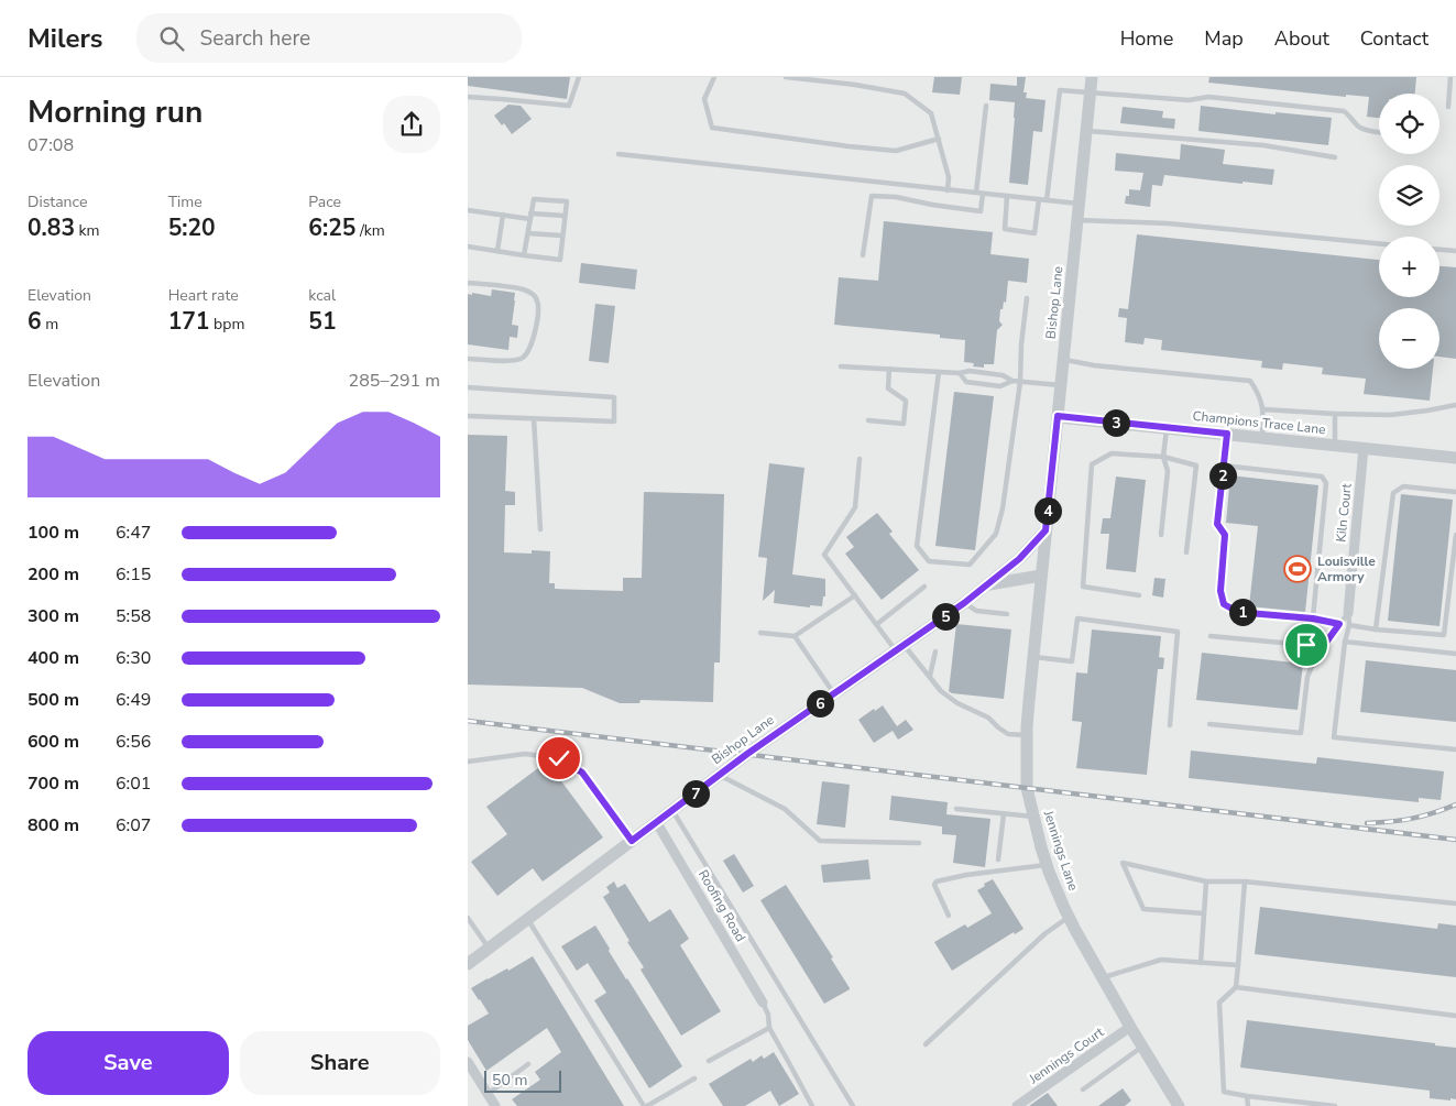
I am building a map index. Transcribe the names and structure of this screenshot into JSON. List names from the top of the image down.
{
  "streets": {
    "street": [
      "Bishop Lane",
      "Champions Trace Lane",
      "Kiln Court",
      "Jennings Lane",
      "Roofing Road",
      "Jennings Court"
    ]
  },
  "crossings": [
    ["Bishop Lane", "Champions Trace Lane"],
    ["Bishop Lane", "Jennings Lane"],
    ["Bishop Lane", "Roofing Road"],
    ["Champions Trace Lane", "Kiln Court"],
    ["Jennings Lane", "Jennings Court"]
  ],
  "places": {
    "sports": ["Louisville Armory"]
  },
  "scale_bar": "50 m",
  "page": {
    "header": "Milers",
    "search": "Search here",
    "nav": [
      "Home",
      "Map",
      "About",
      "Contact"
    ],
    "heading": ["Morning run", "07:08"],
    "map_buttons": ["+", "−"],
    "stats": [
      ["Distance", "0.83 km"],
      ["Time", "5:20"],
      ["Pace", "6:25 /km"],
      ["Elevation", "6 m"],
      ["Heart rate", "171 bpm"],
      ["kcal", "51"]
    ],
    "chart": ["Elevation", "285–291 m"],
    "pins": [
      "3",
      "2",
      "4",
      "1",
      "5",
      "6",
      "7"
    ],
    "list": [
      {
        "name": "100 m",
        "note": "6:47"
      },
      {
        "name": "200 m",
        "note": "6:15"
      },
      {
        "name": "300 m",
        "note": "5:58"
      },
      {
        "name": "400 m",
        "note": "6:30"
      },
      {
        "name": "500 m",
        "note": "6:49"
      },
      {
        "name": "600 m",
        "note": "6:56"
      },
      {
        "name": "700 m",
        "note": "6:01"
      },
      {
        "name": "800 m",
        "note": "6:07"
      }
    ],
    "buttons": ["Save", "Share"],
    "scale": "50 m"
  }
}
